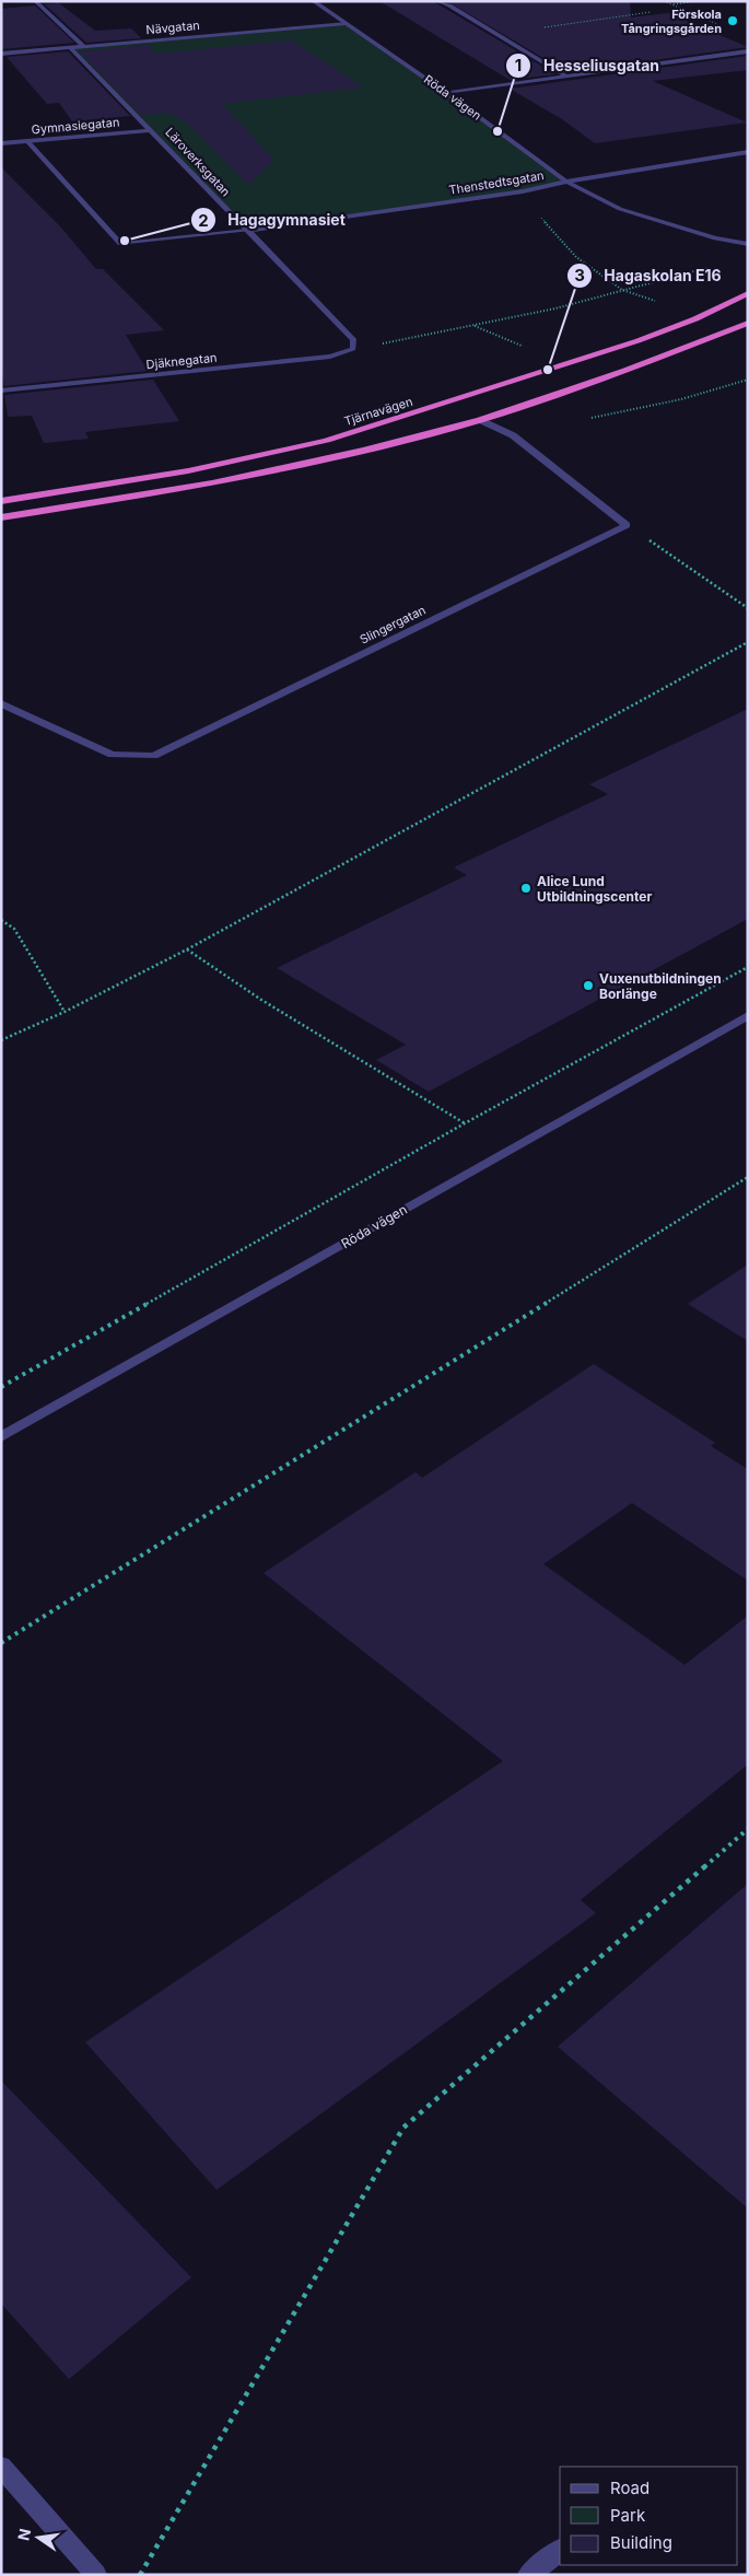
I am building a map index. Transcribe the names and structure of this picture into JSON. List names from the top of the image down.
{
  "streets": {
    "highway": ["Tjärnavägen"],
    "street": [
      "Nävgatan",
      "Röda vägen",
      "Gymnasiegatan",
      "Läroverksgatan",
      "Thenstedtsgatan",
      "Djäknegatan",
      "Slingergatan"
    ]
  },
  "crossings": [
    ["Nävgatan", "Röda vägen"],
    ["Nävgatan", "Läroverksgatan"],
    ["Röda vägen", "Thenstedtsgatan"],
    ["Gymnasiegatan", "Läroverksgatan"],
    ["Gymnasiegatan", "Thenstedtsgatan"],
    ["Läroverksgatan", "Thenstedtsgatan"],
    ["Läroverksgatan", "Djäknegatan"]
  ],
  "places": [
    "Förskola Tångringsgården",
    "Hesseliusgatan",
    "Hagagymnasiet",
    "Hagaskolan E16",
    "Alice Lund Utbildningscenter",
    "Vuxenutbildningen Borlänge"
  ],
  "legend": ["Road", "Park", "Building"],
  "north": "left"
}
